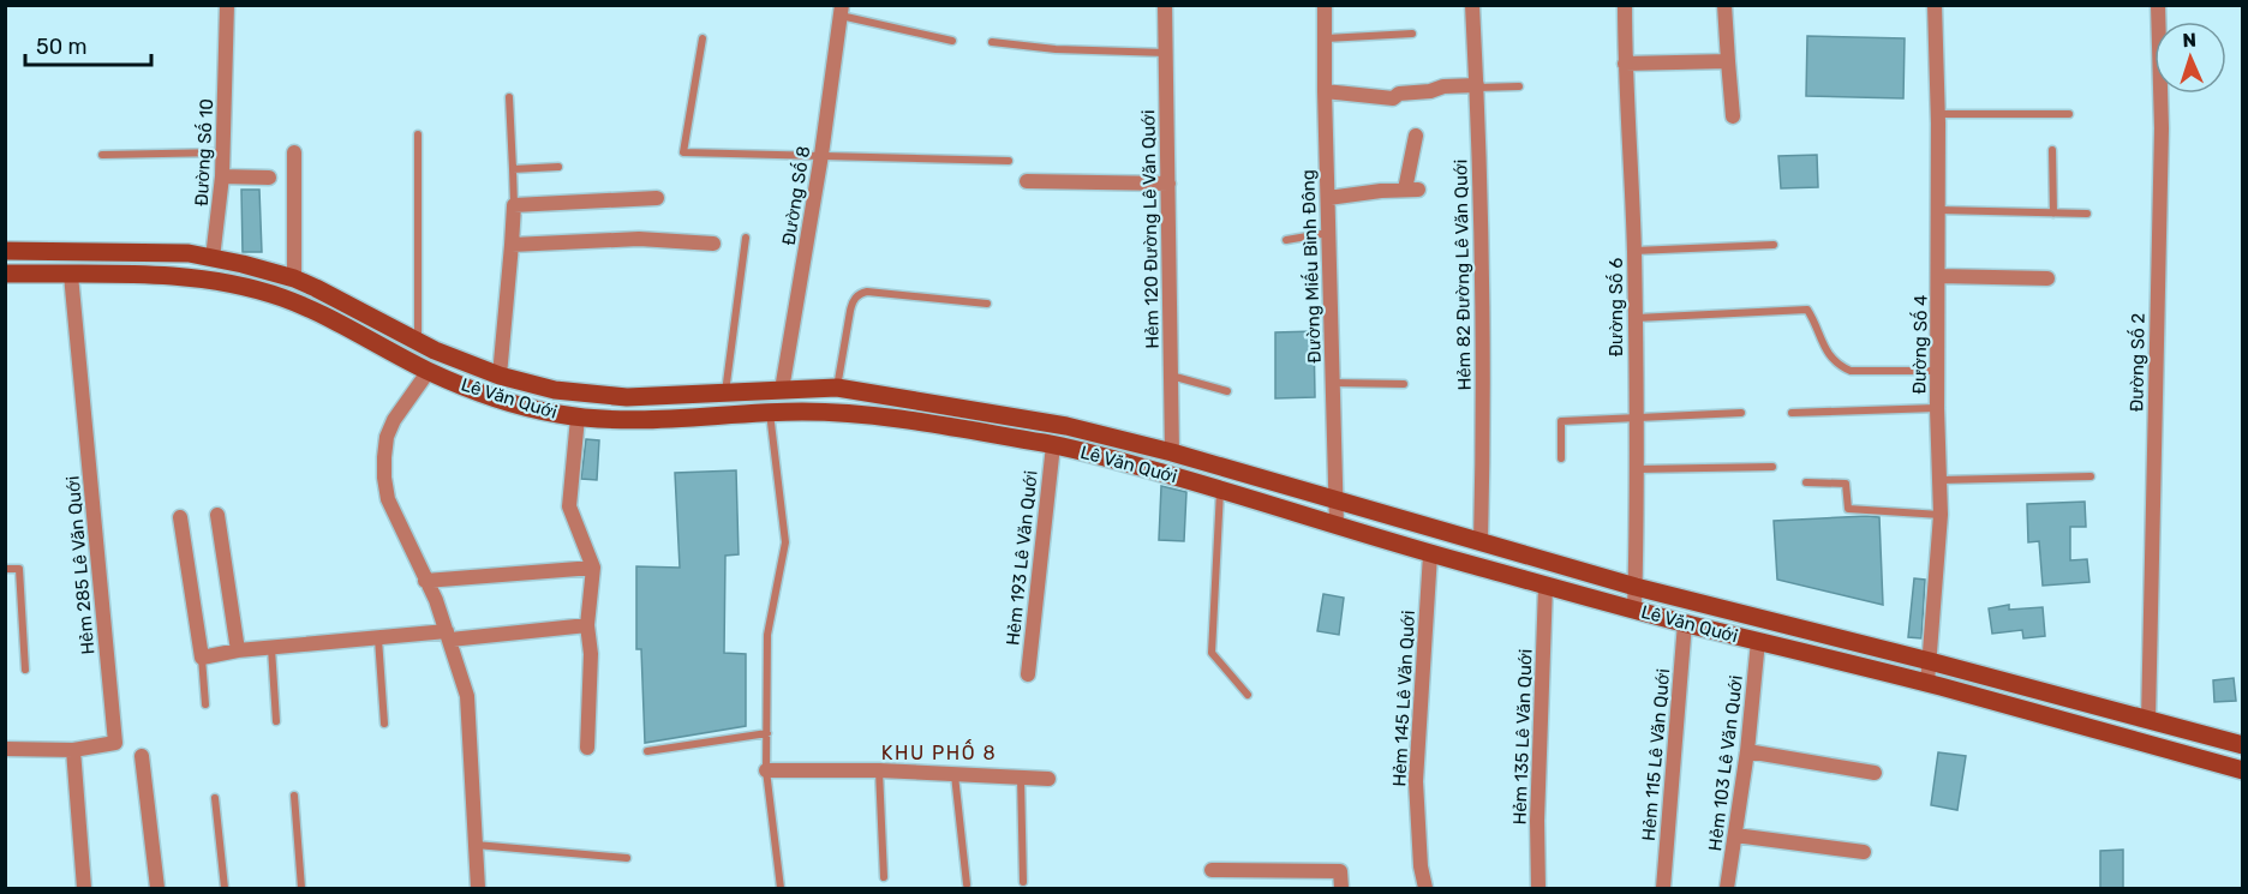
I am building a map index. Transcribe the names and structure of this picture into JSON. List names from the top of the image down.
{
  "streets": {
    "main road": ["Lê Văn Quới"],
    "street": [
      "Đường Số 10",
      "Đường Số 8",
      "Hẻm 120 Đường Lê Văn Quới",
      "Đường Miếu Bình Đông",
      "Hẻm 82 Đường Lê Văn Quới",
      "Đường Số 6",
      "Đường Số 4",
      "Đường Số 2",
      "Hẻm 193 Lê Văn Quới",
      "Hẻm 285 Lê Văn Quới",
      "Hẻm 145 Lê Văn Quới",
      "Hẻm 135 Lê Văn Quới",
      "Hẻm 115 Lê Văn Quới",
      "Hẻm 103 Lê Văn Quới"
    ]
  },
  "crossings": [
    ["Đường Số 10", "Lê Văn Quới"],
    ["Đường Số 8", "Lê Văn Quới"],
    ["Hẻm 120 Đường Lê Văn Quới", "Lê Văn Quới"],
    ["Đường Miếu Bình Đông", "Lê Văn Quới"],
    ["Hẻm 82 Đường Lê Văn Quới", "Lê Văn Quới"],
    ["Đường Số 6", "Lê Văn Quới"],
    ["Đường Số 4", "Lê Văn Quới"],
    ["Đường Số 2", "Lê Văn Quới"],
    ["Lê Văn Quới", "Hẻm 193 Lê Văn Quới"],
    ["Lê Văn Quới", "Hẻm 285 Lê Văn Quới"],
    ["Lê Văn Quới", "Hẻm 145 Lê Văn Quới"],
    ["Lê Văn Quới", "Hẻm 135 Lê Văn Quới"],
    ["Lê Văn Quới", "Hẻm 115 Lê Văn Quới"],
    ["Lê Văn Quới", "Hẻm 103 Lê Văn Quới"]
  ],
  "districts": ["KHU PHỐ 8"],
  "scale_bar": "50 m",
  "north": "top"
}
